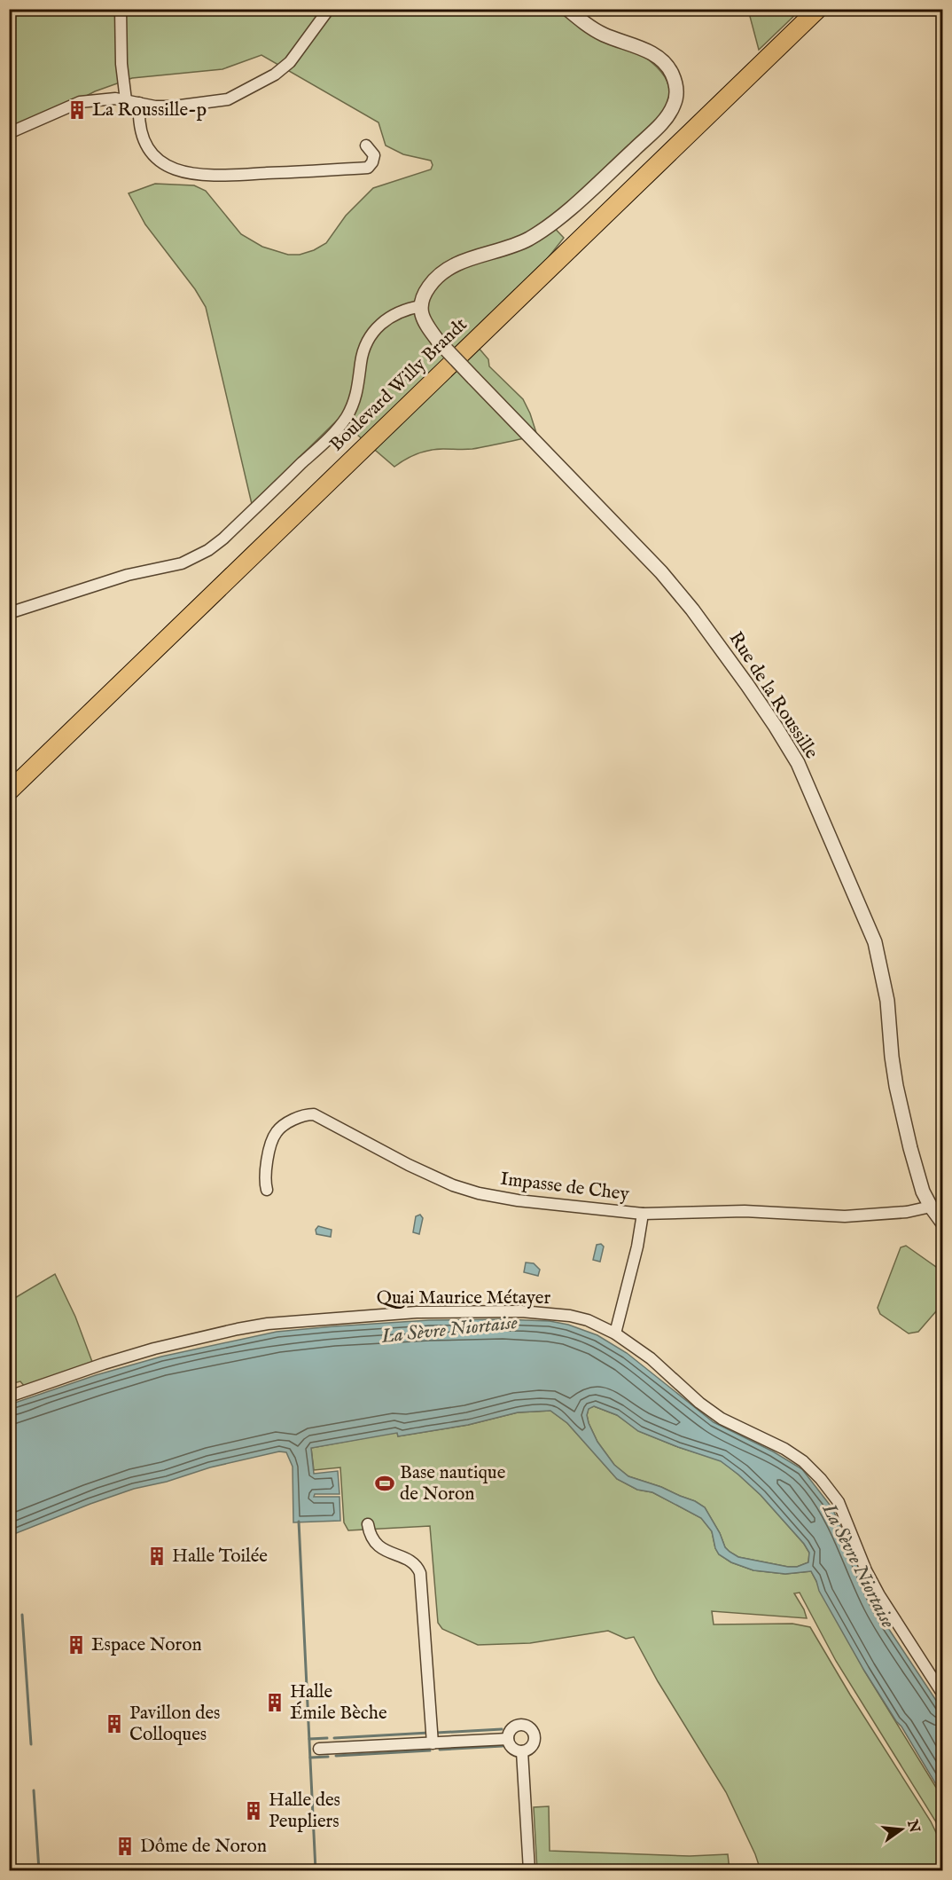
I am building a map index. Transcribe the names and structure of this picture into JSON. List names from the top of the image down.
{
  "streets": {
    "main road": ["Boulevard Willy Brandt"],
    "street": ["Rue de la Roussille", "Impasse de Chey", "Quai Maurice Métayer"]
  },
  "crossings": [
    ["Rue de la Roussille", "Impasse de Chey"]
  ],
  "water": ["La Sèvre Niortaise"],
  "places": {
    "building": [
      "La Roussille-p",
      "Halle Toilée",
      "Espace Noron",
      "Halle Émile Bèche",
      "Pavillon des Colloques",
      "Halle des Peupliers",
      "Dôme de Noron"
    ],
    "sports": ["Base nautique de Noron"]
  },
  "north": "right"
}
